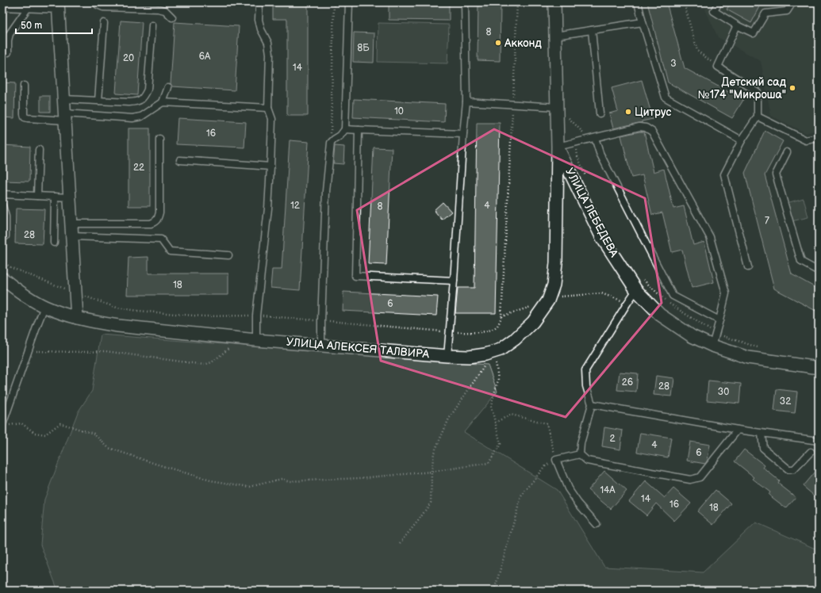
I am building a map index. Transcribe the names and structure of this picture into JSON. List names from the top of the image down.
{
  "streets": {
    "street": ["УЛИЦА ЛЕБЕДЕВА", "УЛИЦА АЛЕКСЕЯ ТАЛВИРА"]
  },
  "crossings": [
    ["УЛИЦА ЛЕБЕДЕВА", "УЛИЦА АЛЕКСЕЯ ТАЛВИРА"]
  ],
  "places": ["Акконд", "Детский сад №174 \"Микроша\"", "Цитрус"],
  "house_numbers": [
    "8",
    "8Б",
    "6А",
    "20",
    "3",
    "14",
    "10",
    "16",
    "22",
    "12",
    "4",
    "8",
    "7",
    "28",
    "18",
    "6",
    "26",
    "28",
    "30",
    "32",
    "2",
    "4",
    "6",
    "14А",
    "14",
    "16",
    "18"
  ],
  "scale_bar": "50 m"
}
